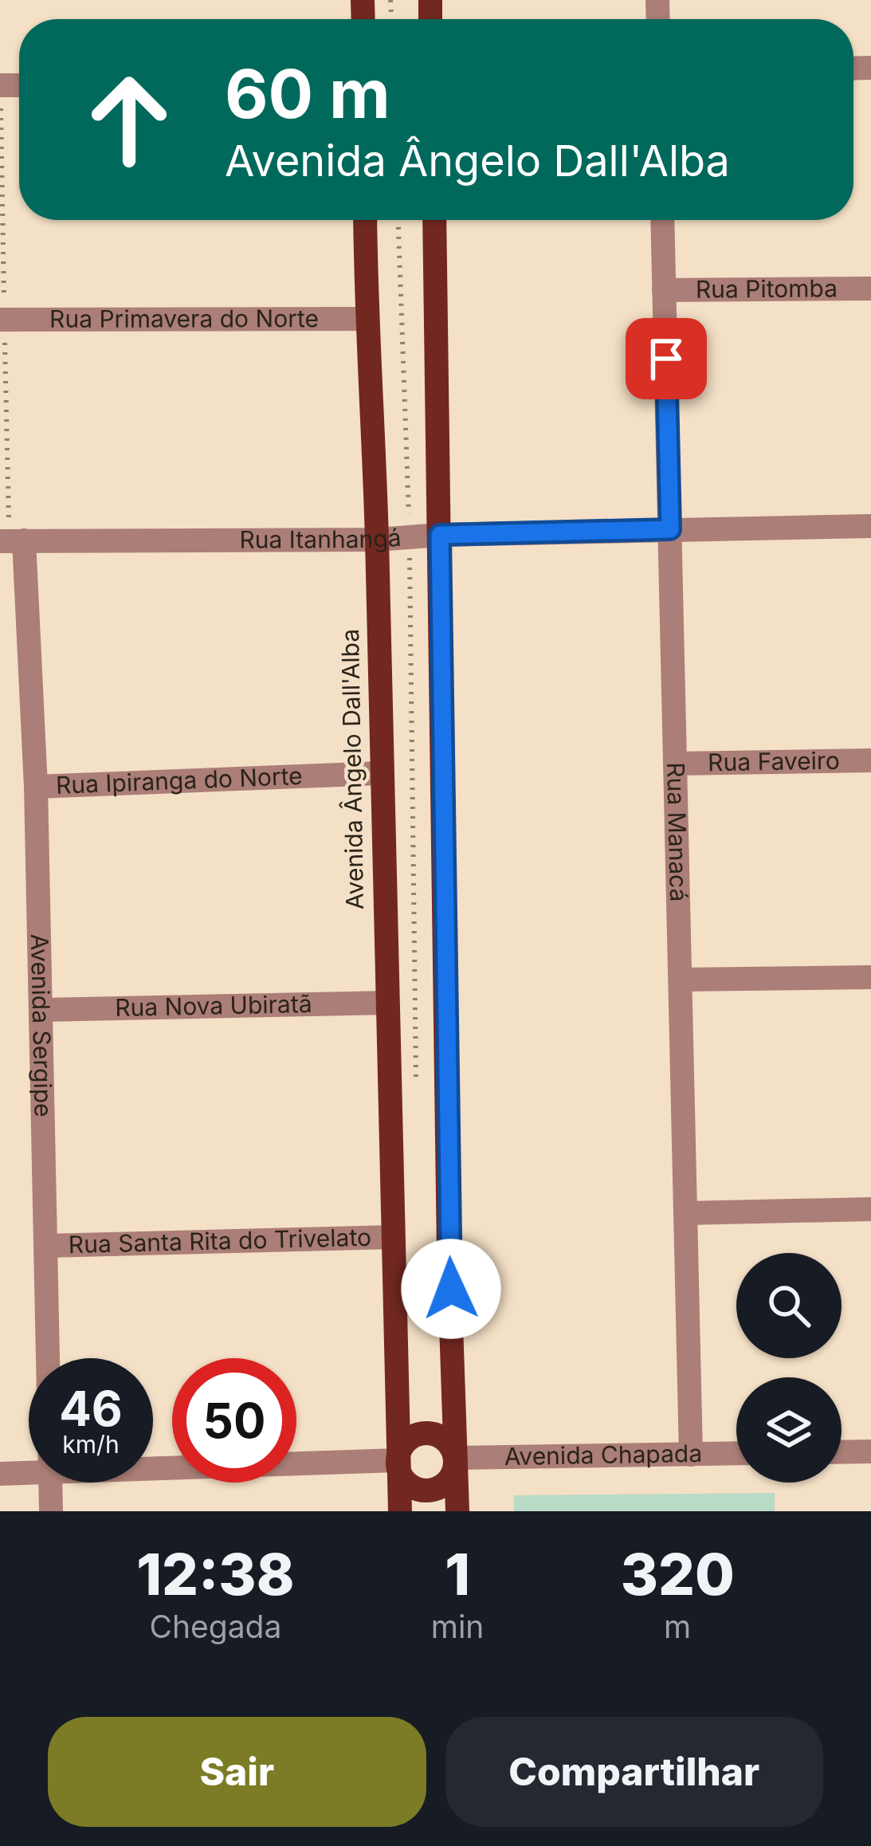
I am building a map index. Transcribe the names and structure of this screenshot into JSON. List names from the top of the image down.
{
  "streets": {
    "main road": ["Avenida Ângelo Dall'Alba"],
    "street": [
      "Rua Pitomba",
      "Rua Primavera do Norte",
      "Rua Itanhangá",
      "Rua Faveiro",
      "Rua Ipiranga do Norte",
      "Rua Manacá",
      "Rua Nova Ubiratã",
      "Avenida Sergipe",
      "Rua Santa Rita do Trivelato",
      "Avenida Chapada"
    ]
  },
  "crossings": [
    ["Rua Pitomba", "Rua Manacá"],
    ["Rua Primavera do Norte", "Avenida Ângelo Dall'Alba"],
    ["Rua Itanhangá", "Avenida Ângelo Dall'Alba"],
    ["Rua Itanhangá", "Rua Manacá"],
    ["Rua Itanhangá", "Avenida Sergipe"],
    ["Rua Faveiro", "Rua Manacá"],
    ["Avenida Ângelo Dall'Alba", "Rua Ipiranga do Norte"],
    ["Avenida Ângelo Dall'Alba", "Rua Nova Ubiratã"],
    ["Avenida Ângelo Dall'Alba", "Rua Santa Rita do Trivelato"],
    ["Avenida Ângelo Dall'Alba", "Avenida Chapada"],
    ["Rua Ipiranga do Norte", "Avenida Sergipe"],
    ["Rua Manacá", "Avenida Chapada"],
    ["Rua Nova Ubiratã", "Avenida Sergipe"],
    ["Avenida Sergipe", "Rua Santa Rita do Trivelato"]
  ],
  "page": {
    "turn": ["60 m", "Avenida Ângelo Dall'Alba"],
    "speed": "46 km/h",
    "limit": "50",
    "eta": [
      "12:38",
      "Chegada",
      "1",
      "min",
      "320",
      "m"
    ],
    "buttons": ["Sair", "Compartilhar"]
  }
}
